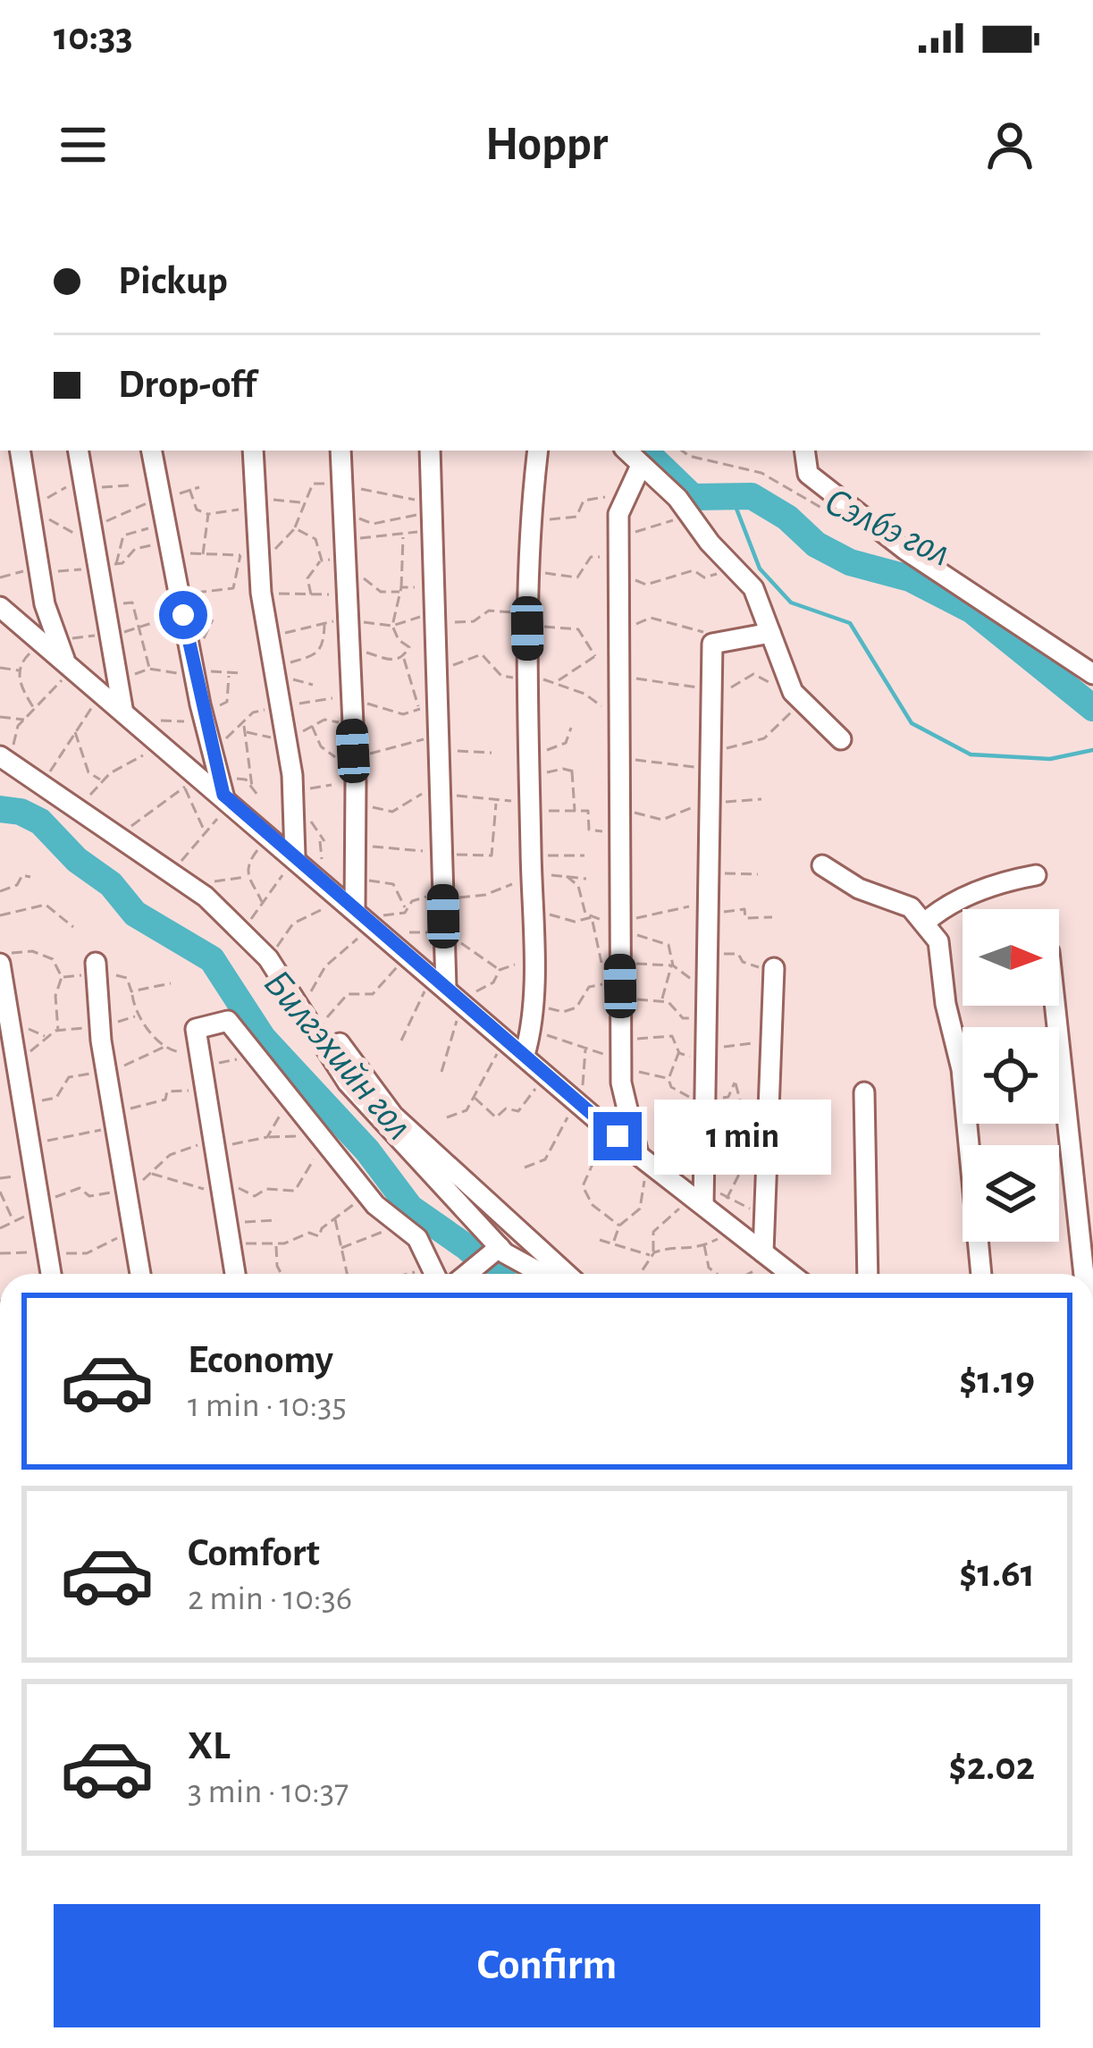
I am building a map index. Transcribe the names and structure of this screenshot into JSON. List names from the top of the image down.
{
  "water": ["Сэлбэ гол", "Билгэхийн гол"],
  "north": "right",
  "page": {
    "status": "10:33",
    "header": "Hoppr",
    "banner": ["Pickup", "Drop-off"],
    "bubble": "1 min",
    "list": [
      {
        "name": "Economy",
        "note": "1 min · 10:35",
        "value": "$1.19"
      },
      {
        "name": "Comfort",
        "note": "2 min · 10:36",
        "value": "$1.61"
      },
      {
        "name": "XL",
        "note": "3 min · 10:37",
        "value": "$2.02"
      }
    ],
    "buttons": "Confirm"
  }
}
